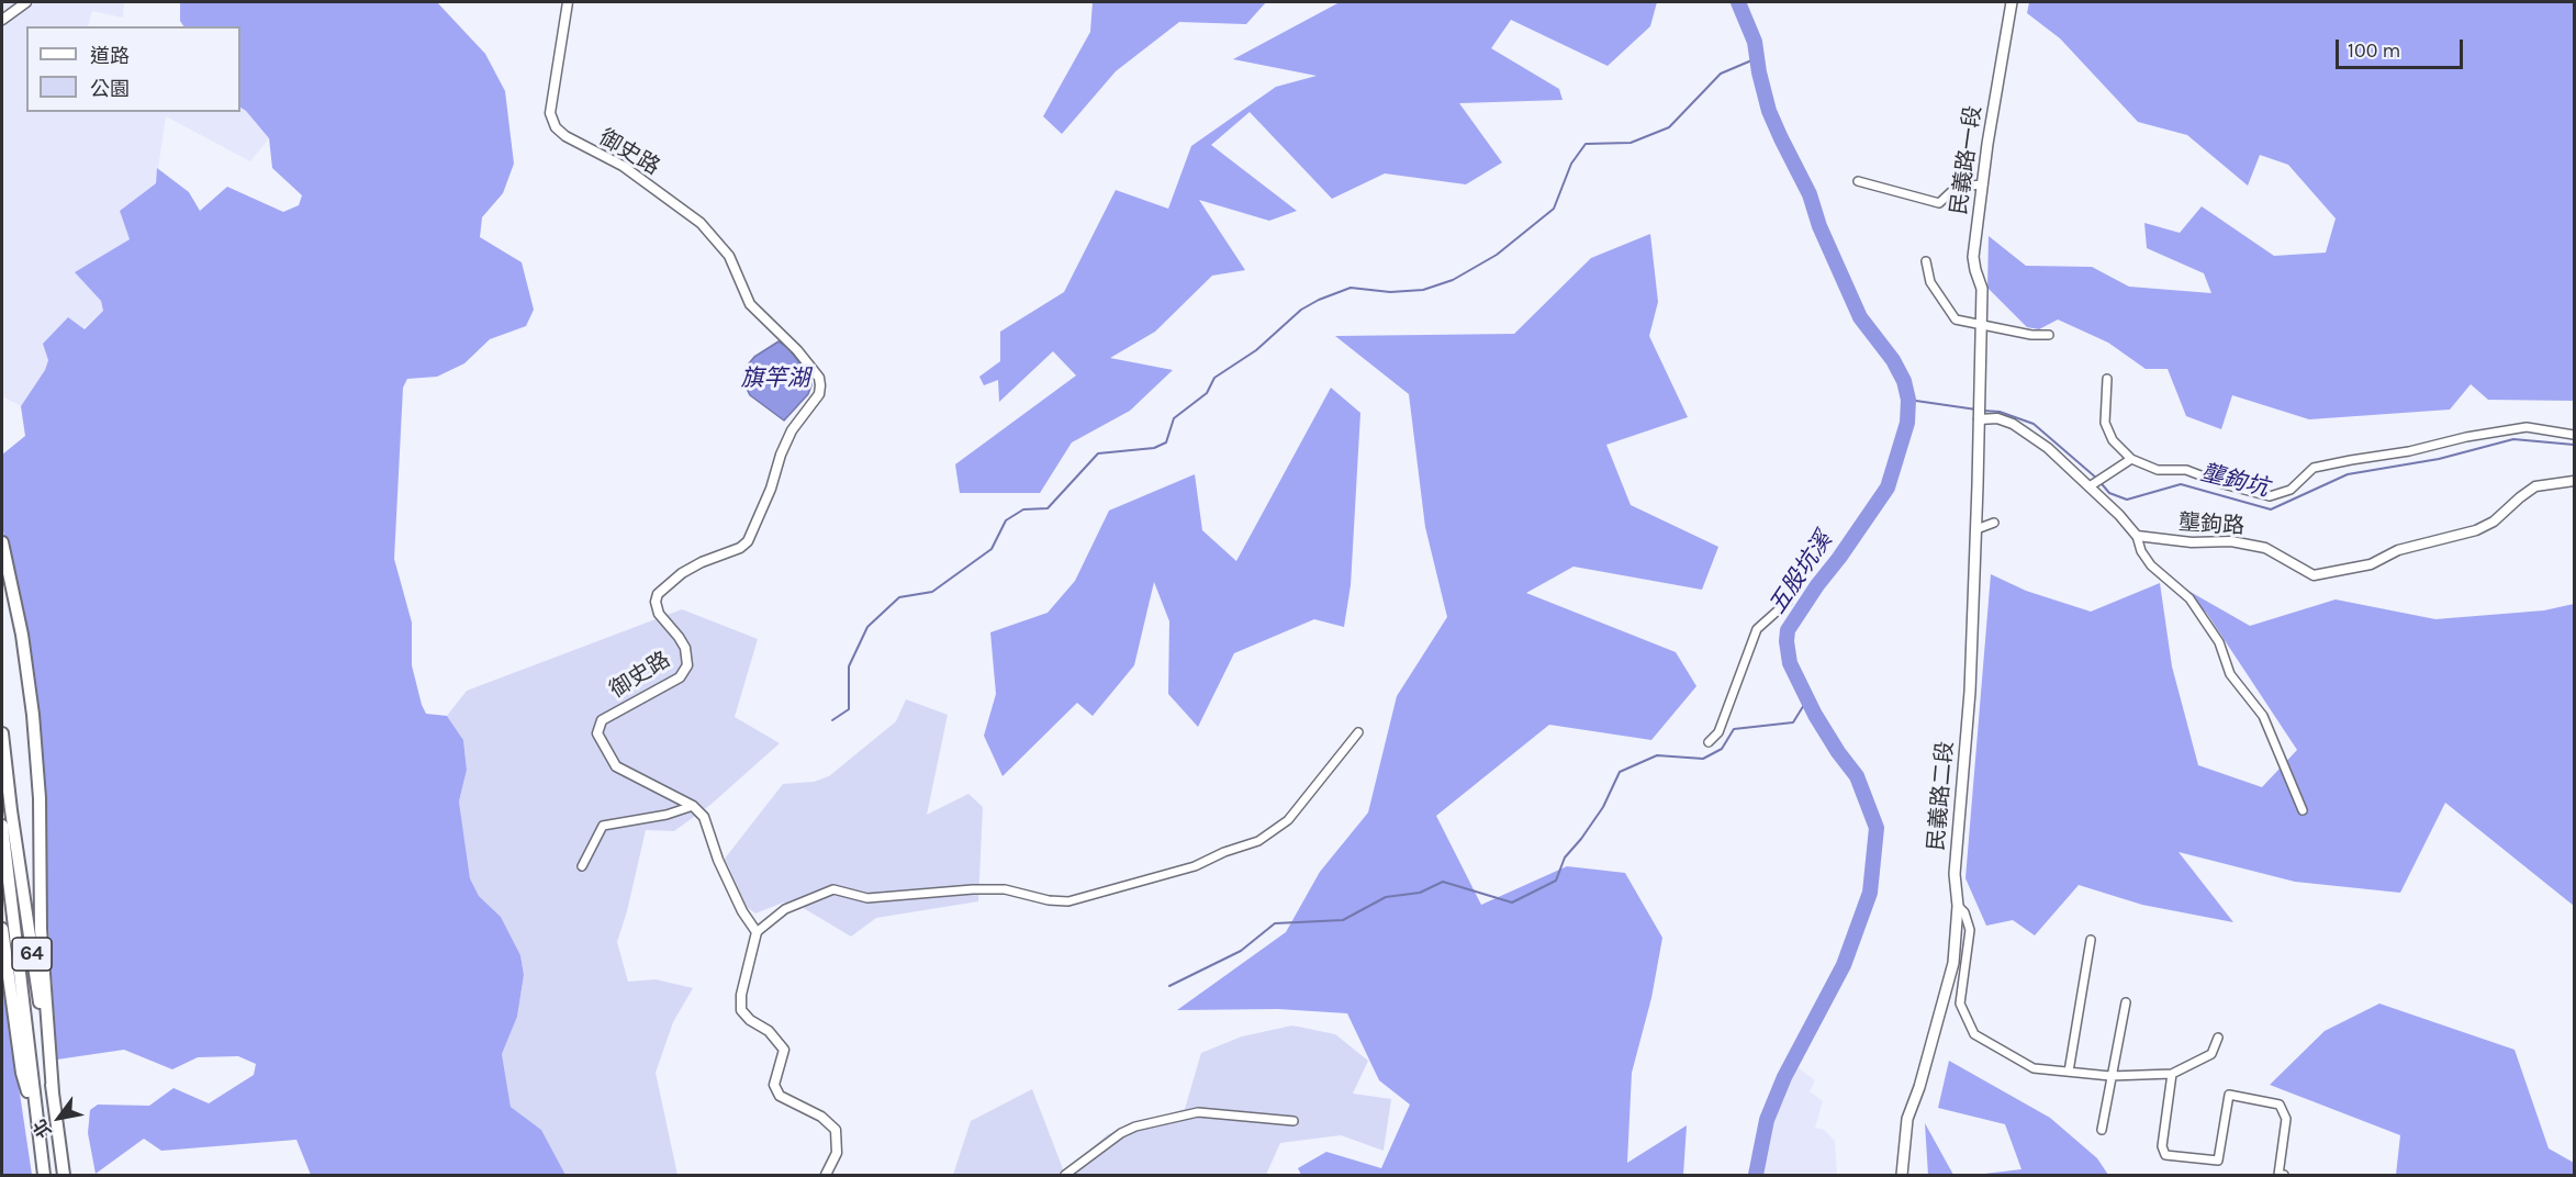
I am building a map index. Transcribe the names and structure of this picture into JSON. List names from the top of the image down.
{
  "streets": {
    "highway": ["64"],
    "main road": ["民義路一段", "民義路二段"],
    "street": ["御史路", "壟鉤路"]
  },
  "crossings": [
    ["民義路一段", "民義路二段"]
  ],
  "water": ["旗竿湖", "壟鉤坑", "五股坑溪"],
  "legend": ["道路", "公園"],
  "scale_bar": "100 m",
  "north": "bottom left"
}
